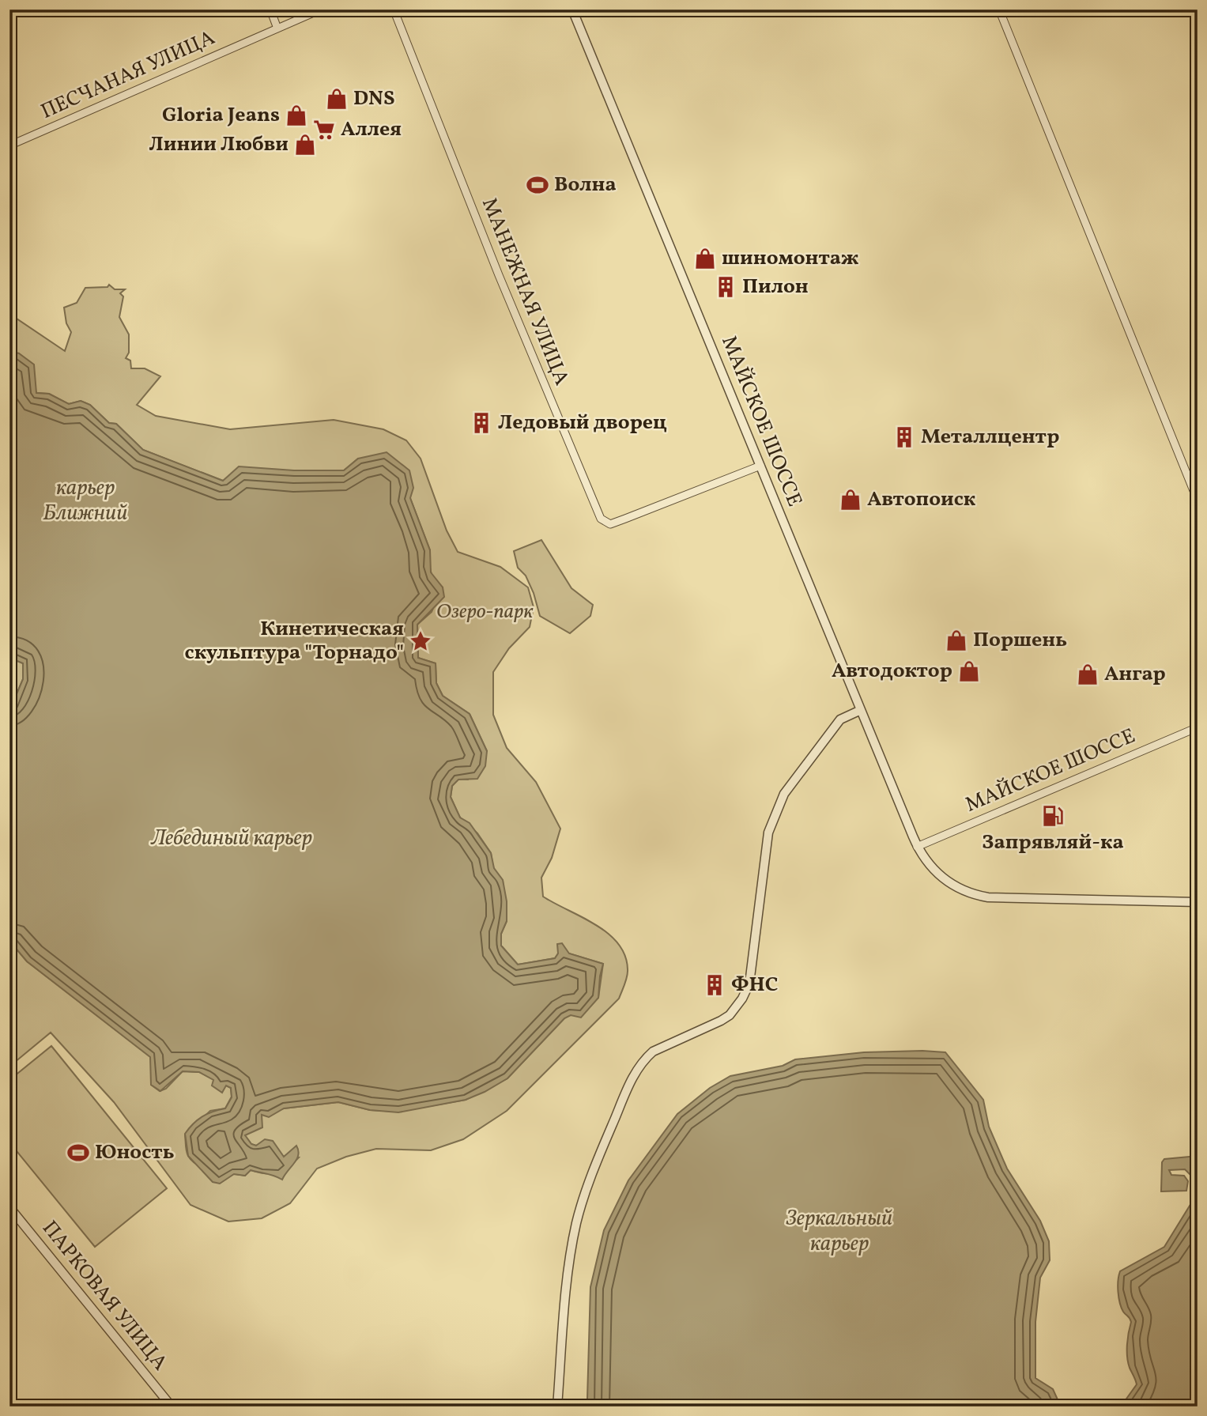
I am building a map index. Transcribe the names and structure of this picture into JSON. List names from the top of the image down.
{
  "streets": {
    "street": [
      "ПЕСЧАНАЯ УЛИЦА",
      "МАНЕЖНАЯ УЛИЦА",
      "МАЙСКОЕ ШОССЕ",
      "ПАРКОВАЯ УЛИЦА"
    ]
  },
  "crossings": [
    ["МАНЕЖНАЯ УЛИЦА", "МАЙСКОЕ ШОССЕ"]
  ],
  "water": ["карьер Ближний", "Лебединый карьер", "Зеркальный карьер"],
  "parks": ["Озеро-парк"],
  "places": {
    "shop": [
      "DNS",
      "Gloria Jeans",
      "Линии Любви",
      "шиномонтаж",
      "Автопоиск",
      "Поршень",
      "Автодоктор",
      "Ангар"
    ],
    "supermarket": ["Аллея"],
    "sports": ["Волна", "Юность"],
    "building": [
      "Пилон",
      "Ледовый дворец",
      "Металлцентр",
      "ФНС"
    ],
    "place": ["Кинетическая скульптура \"Торнадо\""],
    "fuel station": ["Запрявляй-ка"]
  }
}
